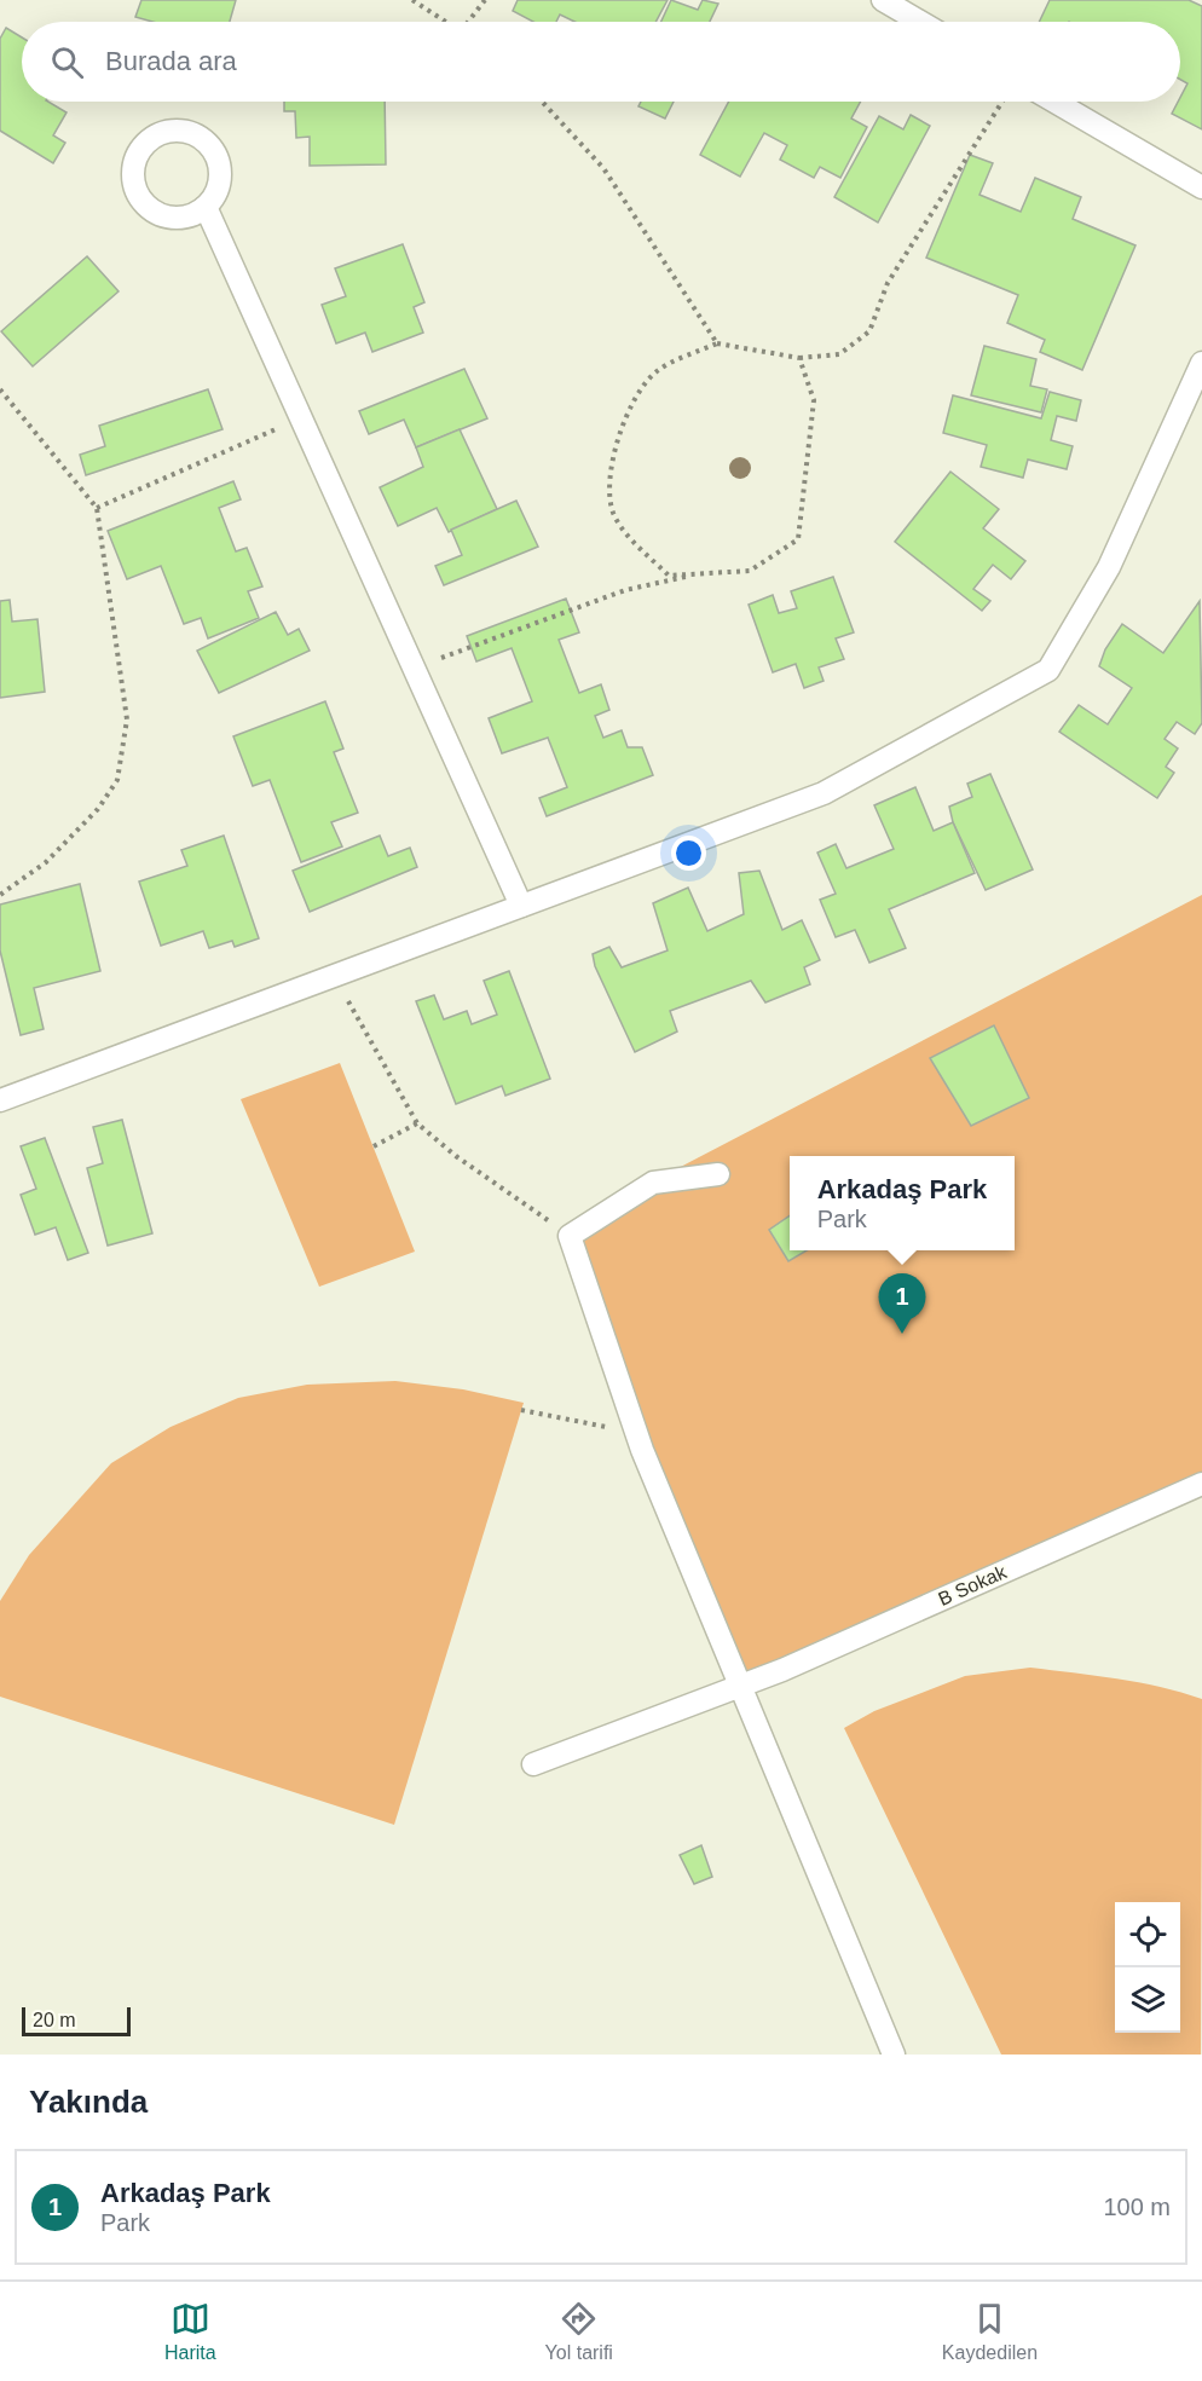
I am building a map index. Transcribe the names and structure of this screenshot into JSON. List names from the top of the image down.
{
  "streets": {
    "lane": ["B Sokak"]
  },
  "scale_bar": "20 m",
  "page": {
    "search": "Burada ara",
    "popup": ["Arkadaş Park", "Park"],
    "pins": "1",
    "scale": "20 m",
    "heading": "Yakında",
    "list": [
      {
        "mark": "1",
        "name": "Arkadaş Park",
        "note": "Park",
        "value": "100 m"
      }
    ],
    "nav": ["Harita", "Yol tarifi", "Kaydedilen"]
  }
}
